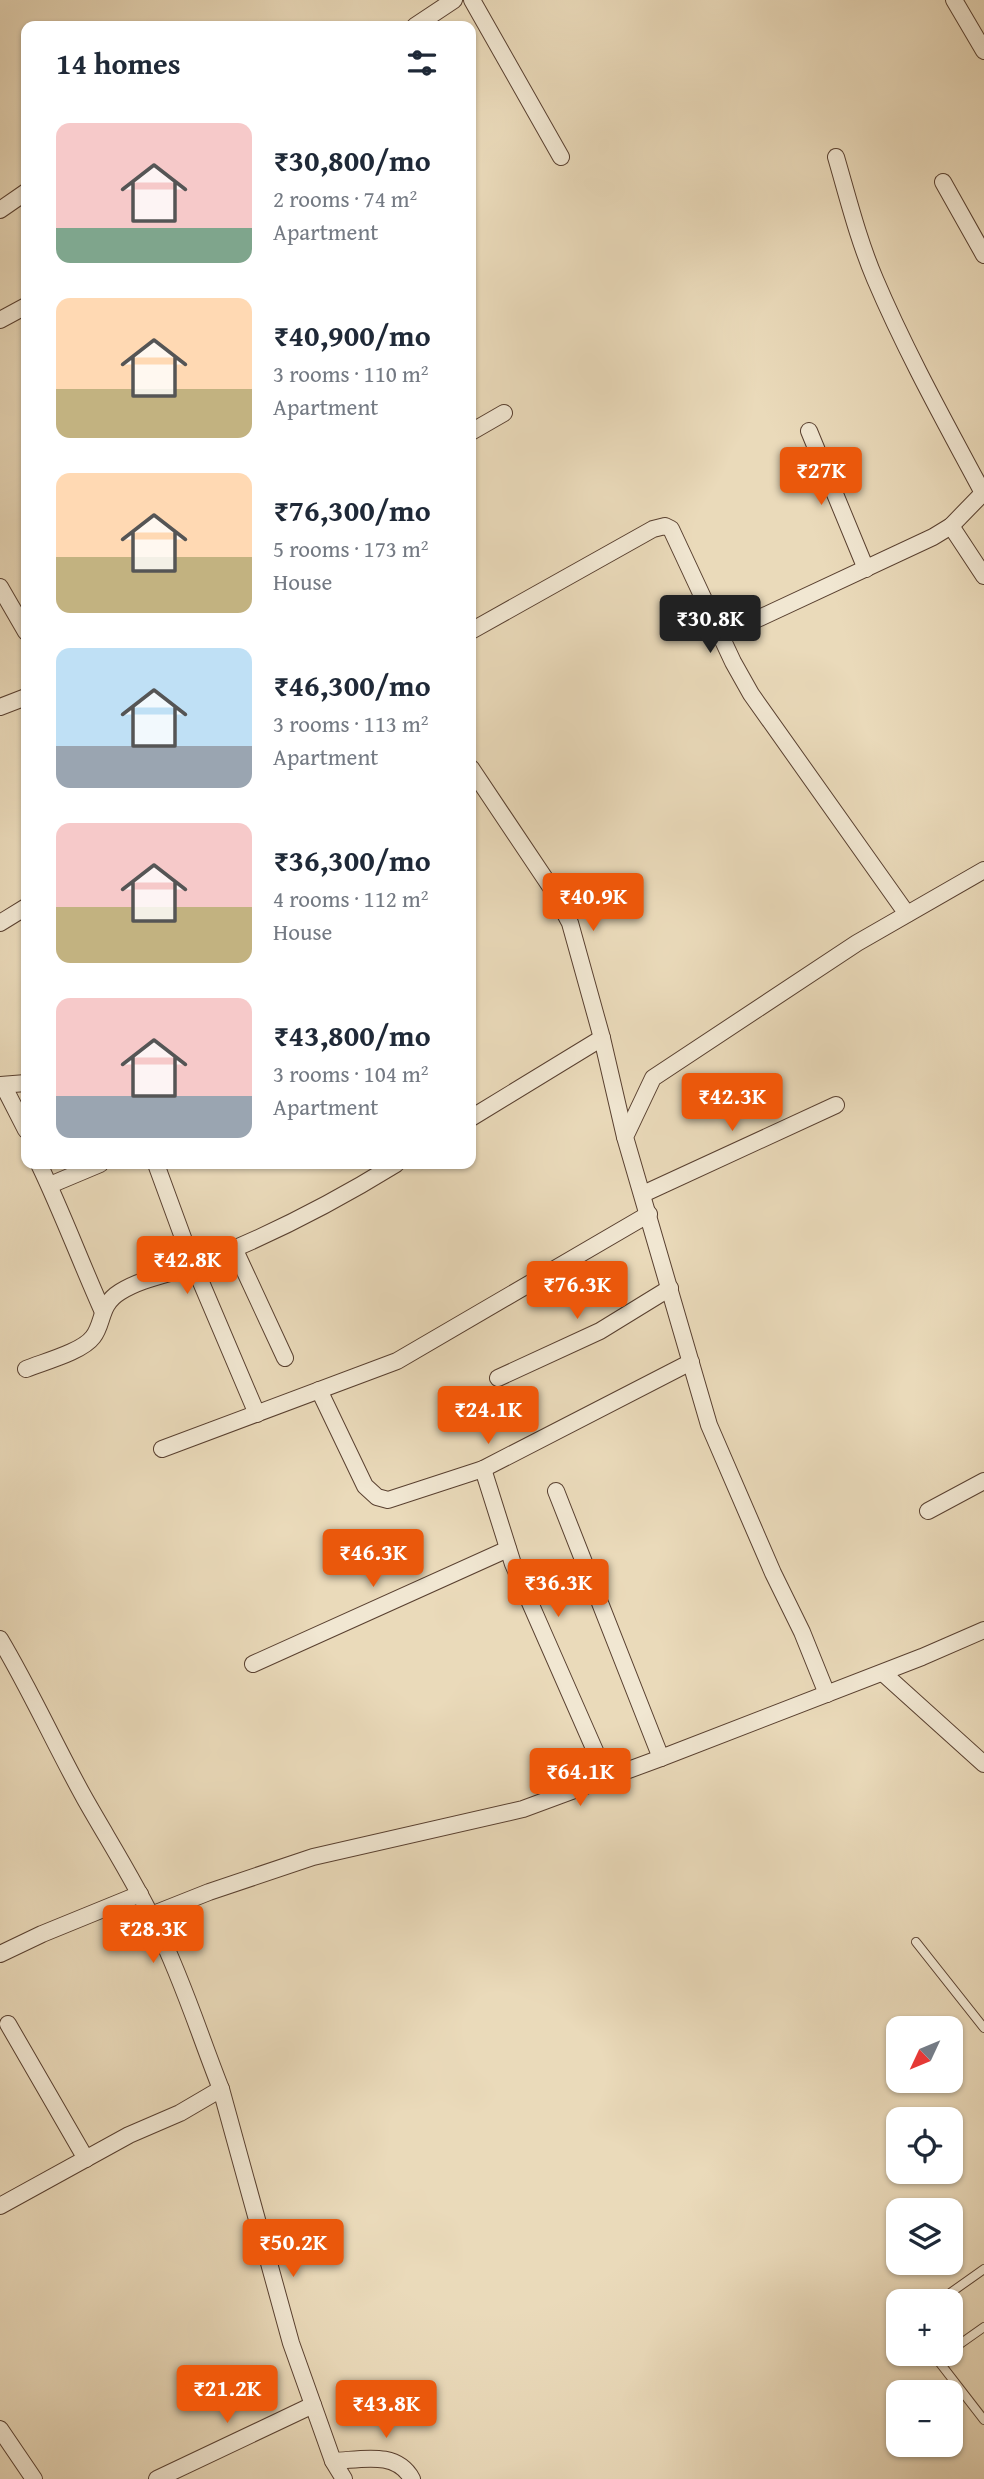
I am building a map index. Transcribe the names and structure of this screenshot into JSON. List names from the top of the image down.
{
  "north": "bottom left",
  "page": {
    "heading": "14 homes",
    "list": [
      {
        "name": "₹30,800/mo",
        "note": "2 rooms · 74 m² · Apartment"
      },
      {
        "name": "₹40,900/mo",
        "note": "3 rooms · 110 m² · Apartment"
      },
      {
        "name": "₹76,300/mo",
        "note": "5 rooms · 173 m² · House"
      },
      {
        "name": "₹46,300/mo",
        "note": "3 rooms · 113 m² · Apartment"
      },
      {
        "name": "₹36,300/mo",
        "note": "4 rooms · 112 m² · House"
      },
      {
        "name": "₹43,800/mo",
        "note": "3 rooms · 104 m² · Apartment"
      }
    ],
    "price": [
      "₹27K",
      "₹30.8K",
      "₹40.9K",
      "₹42.3K",
      "₹42.8K",
      "₹76.3K",
      "₹24.1K",
      "₹46.3K",
      "₹36.3K",
      "₹64.1K",
      "₹28.3K",
      "₹50.2K",
      "₹21.2K",
      "₹43.8K"
    ],
    "map_buttons": ["+", "−"]
  }
}
